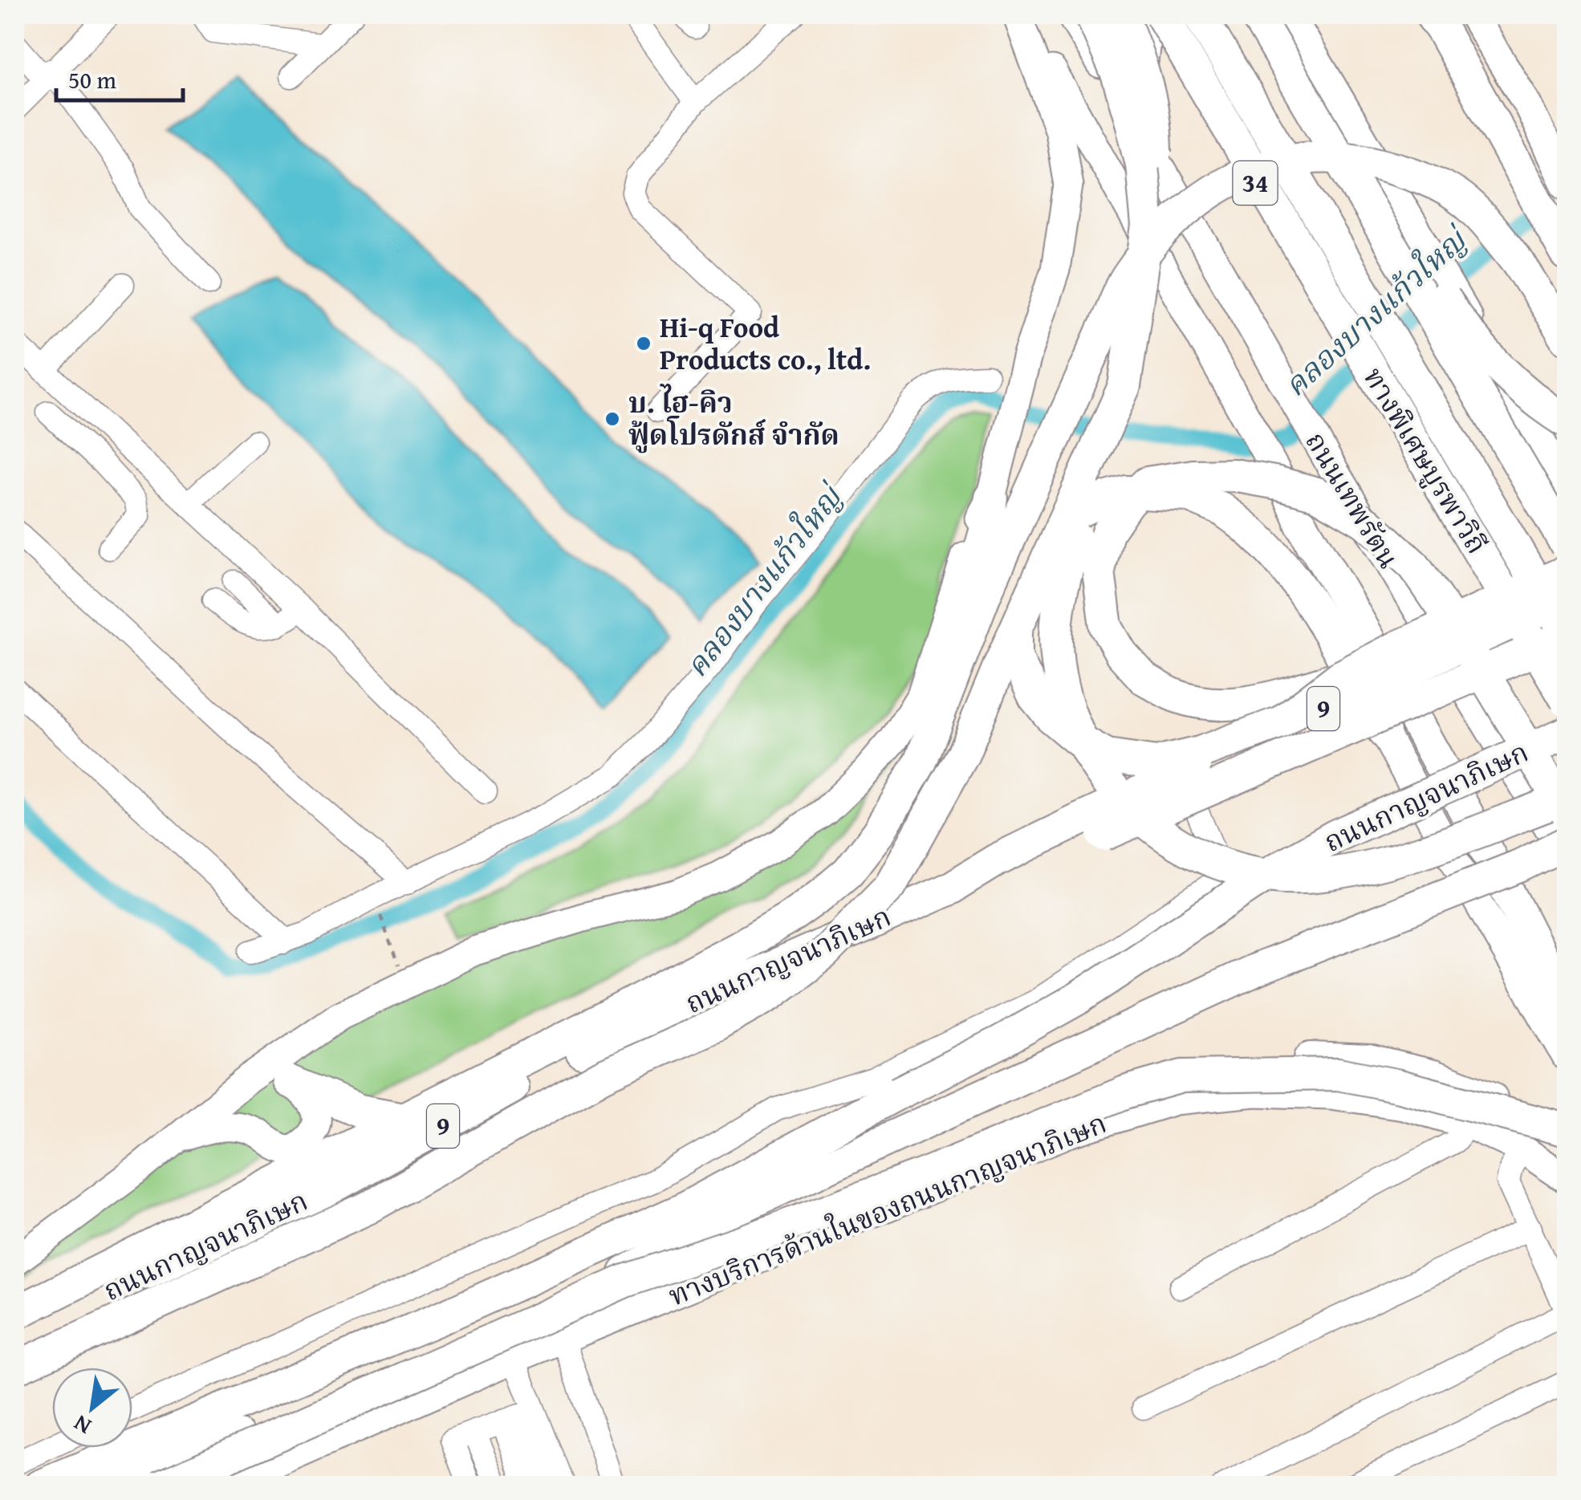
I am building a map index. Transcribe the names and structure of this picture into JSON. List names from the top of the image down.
{
  "streets": {
    "highway": [
      "34",
      "ทางพิเศษบูรพาวิถี",
      "9",
      "ถนนกาญจนาภิเษก"
    ],
    "main road": ["ถนนเทพรัตน", "ทางบริการด้านในของถนนกาญจนาภิเษก"]
  },
  "crossings": [
    ["34", "ทางพิเศษบูรพาวิถี"],
    ["34", "ถนนกาญจนาภิเษก"]
  ],
  "water": ["คลองบางแก้วใหญ่"],
  "places": ["Hi-q Food Products co., ltd.", "บ. ไฮ-คิว ฟู้ดโปรดักส์ จำกัด"],
  "scale_bar": "50 m",
  "north": "bottom left"
}
